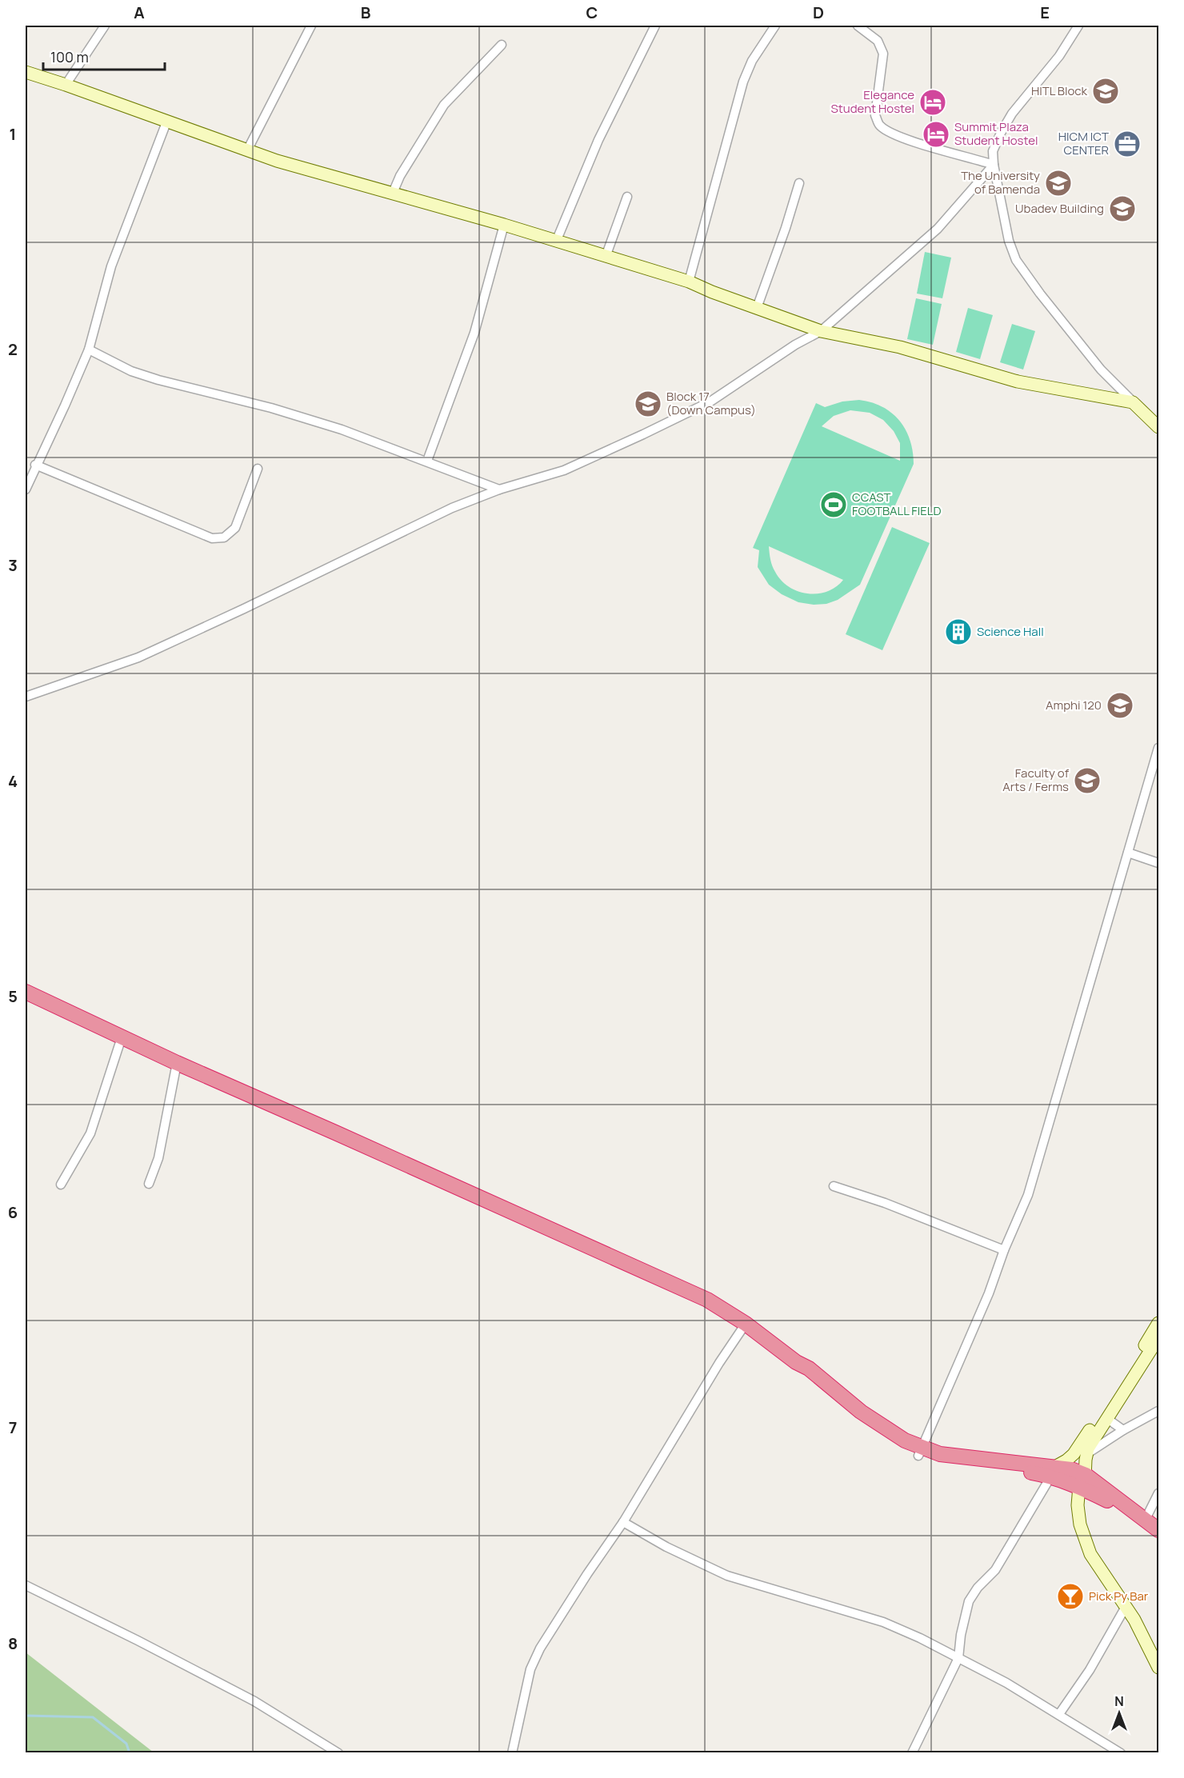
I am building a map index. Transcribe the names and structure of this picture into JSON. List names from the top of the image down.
{
  "places": {
    "school or university": [
      "HITL Block",
      "The University of Bamenda",
      "Ubadev Building",
      "Block 17 (Down Campus)",
      "Amphi 120",
      "Faculty of Arts / Ferms"
    ],
    "hotel": ["Elegance Student Hostel", "Summit Plaza Student Hostel"],
    "office": ["HICM ICT CENTER"],
    "sports": ["CCAST FOOTBALL FIELD"],
    "building": ["Science Hall"],
    "bar": ["Pick Py Bar"]
  },
  "scale_bar": "100 m",
  "north": "top",
  "grid": {
    "columns": [
      "A",
      "B",
      "C",
      "D",
      "E"
    ],
    "rows": [
      "1",
      "2",
      "3",
      "4",
      "5",
      "6",
      "7",
      "8"
    ]
  }
}
